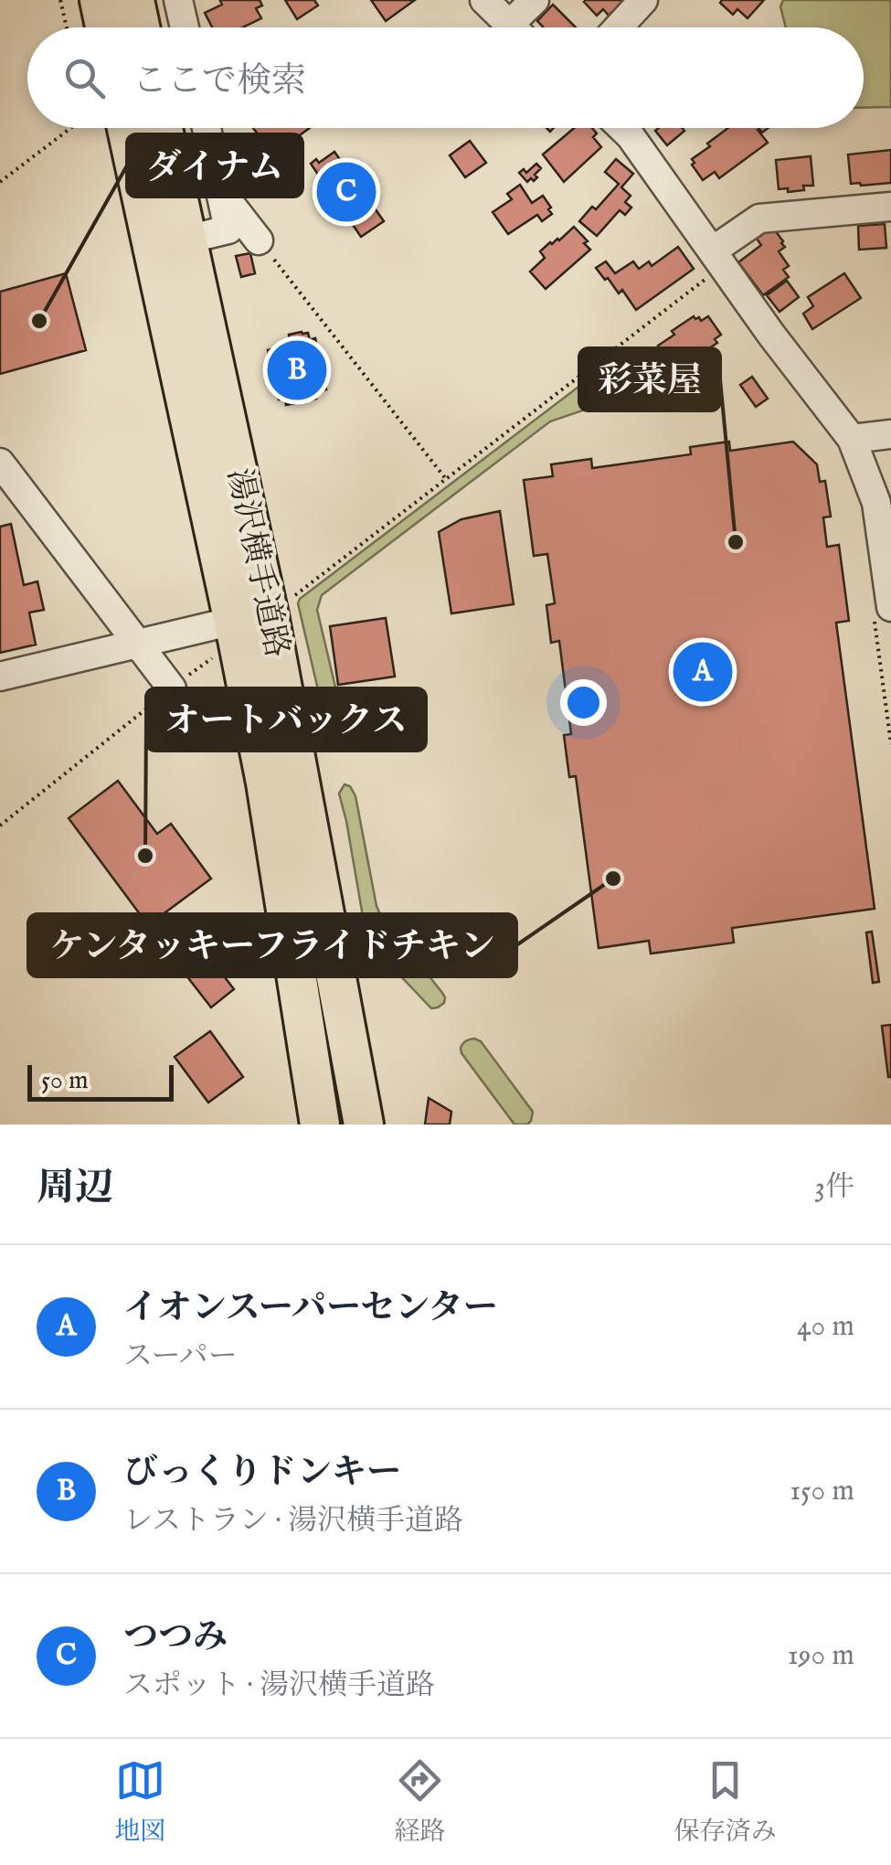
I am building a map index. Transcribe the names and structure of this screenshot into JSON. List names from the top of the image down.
{
  "streets": {
    "highway": ["湯沢横手道路"]
  },
  "places": [
    "ダイナム",
    "彩菜屋",
    "オートバックス",
    "ケンタッキーフライドチキン"
  ],
  "scale_bar": "50 m",
  "page": {
    "search": "ここで検索",
    "pins": ["C", "B", "A"],
    "scale": "50 m",
    "heading": ["周辺", "3件"],
    "list": [
      {
        "mark": "A",
        "name": "イオンスーパーセンター",
        "note": "スーパー",
        "value": "40 m"
      },
      {
        "mark": "B",
        "name": "びっくりドンキー",
        "note": "レストラン · 湯沢横手道路",
        "value": "150 m"
      },
      {
        "mark": "C",
        "name": "つつみ",
        "note": "スポット · 湯沢横手道路",
        "value": "190 m"
      }
    ],
    "nav": ["地図", "経路", "保存済み"]
  }
}
